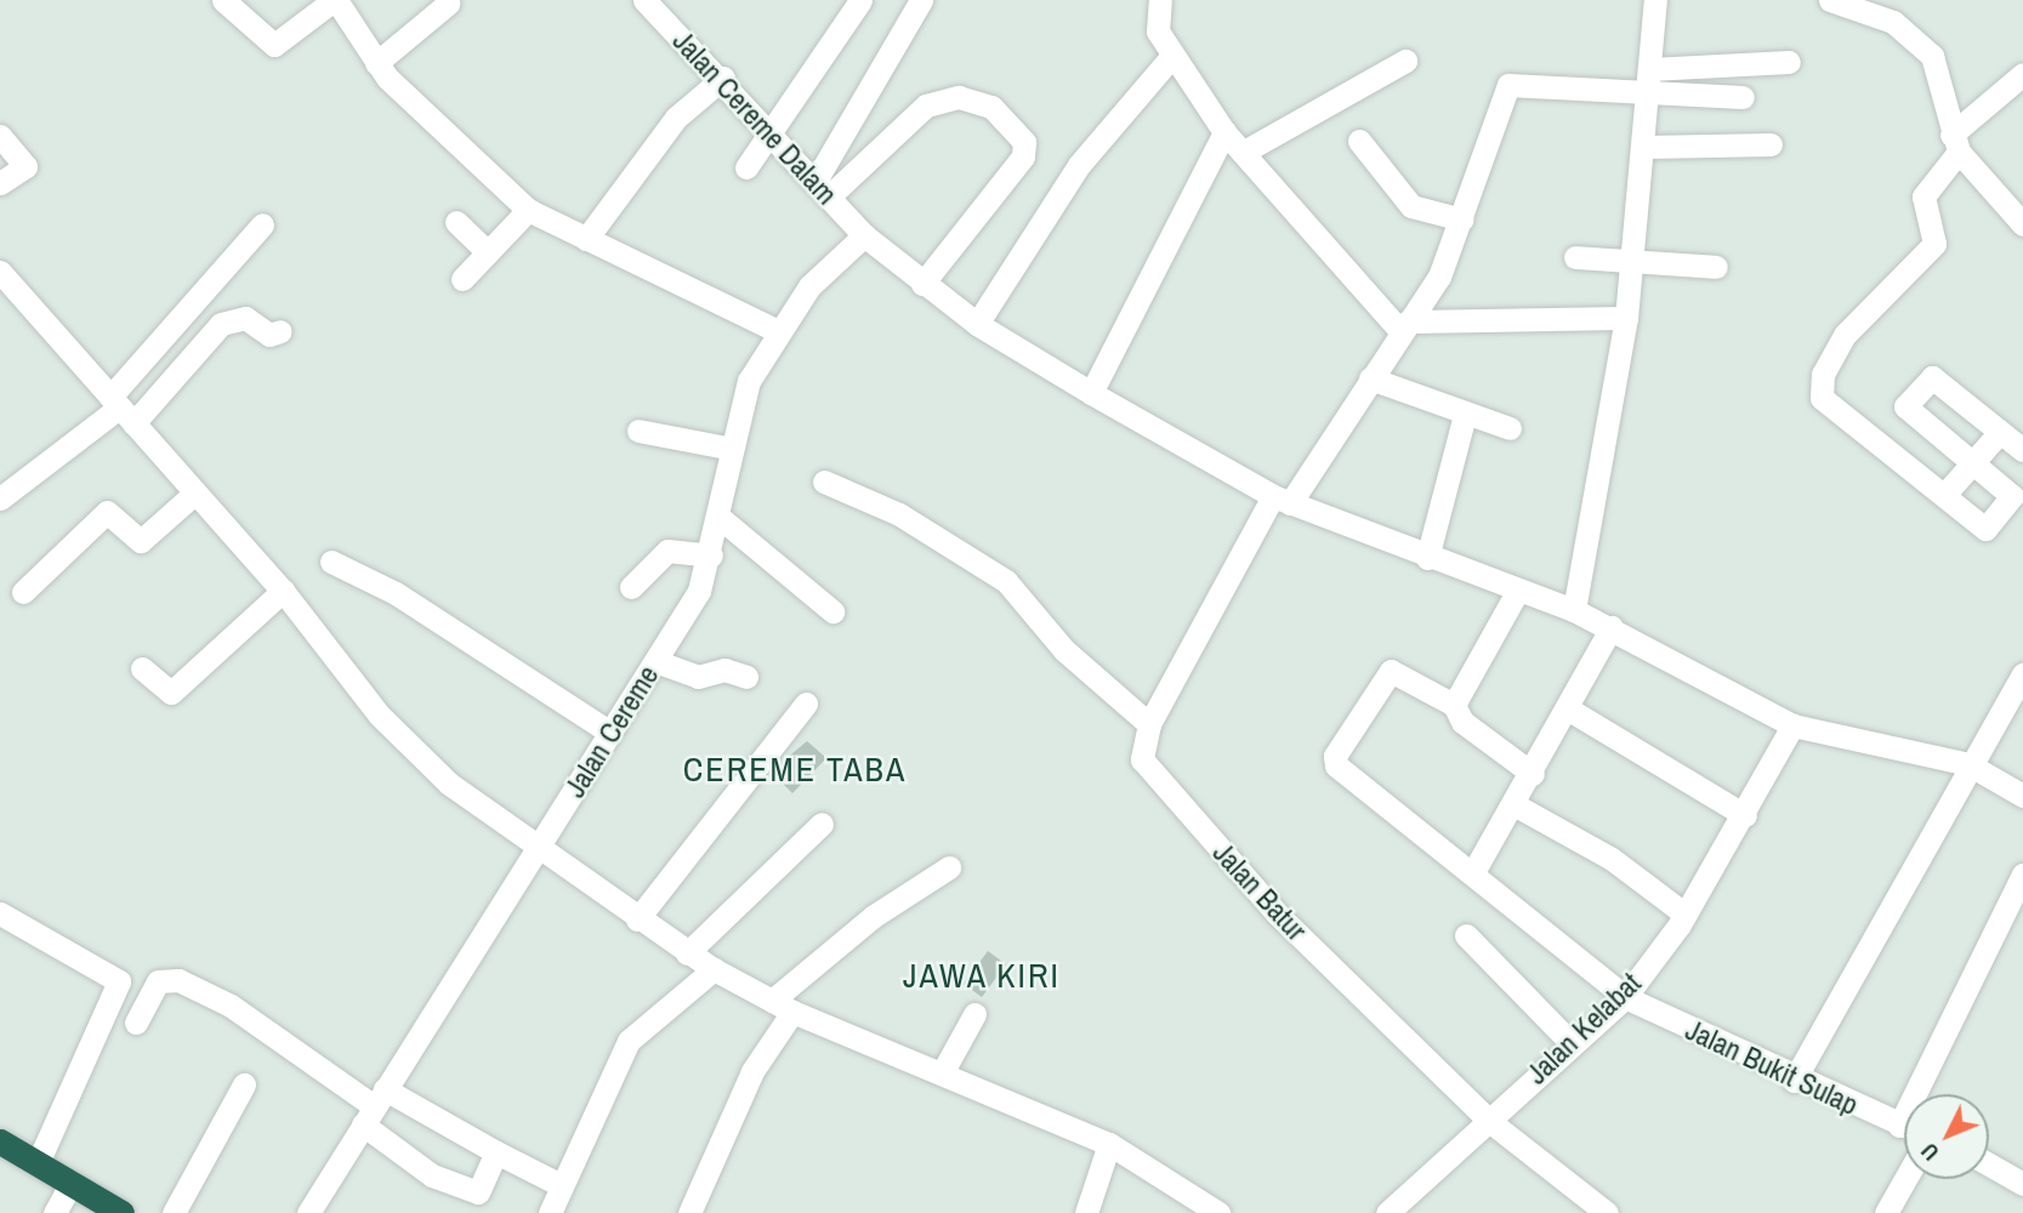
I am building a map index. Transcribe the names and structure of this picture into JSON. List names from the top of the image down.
{
  "streets": {
    "street": [
      "Jalan Cereme Dalam",
      "Jalan Cereme",
      "Jalan Batur",
      "Jalan Kelabat",
      "Jalan Bukit Sulap"
    ]
  },
  "crossings": [
    ["Jalan Cereme Dalam", "Jalan Cereme"],
    ["Jalan Cereme Dalam", "Jalan Batur"],
    ["Jalan Cereme Dalam", "Jalan Kelabat"],
    ["Jalan Batur", "Jalan Kelabat"],
    ["Jalan Kelabat", "Jalan Bukit Sulap"]
  ],
  "districts": ["CEREME TABA", "JAWA KIRI"],
  "north": "bottom left"
}
